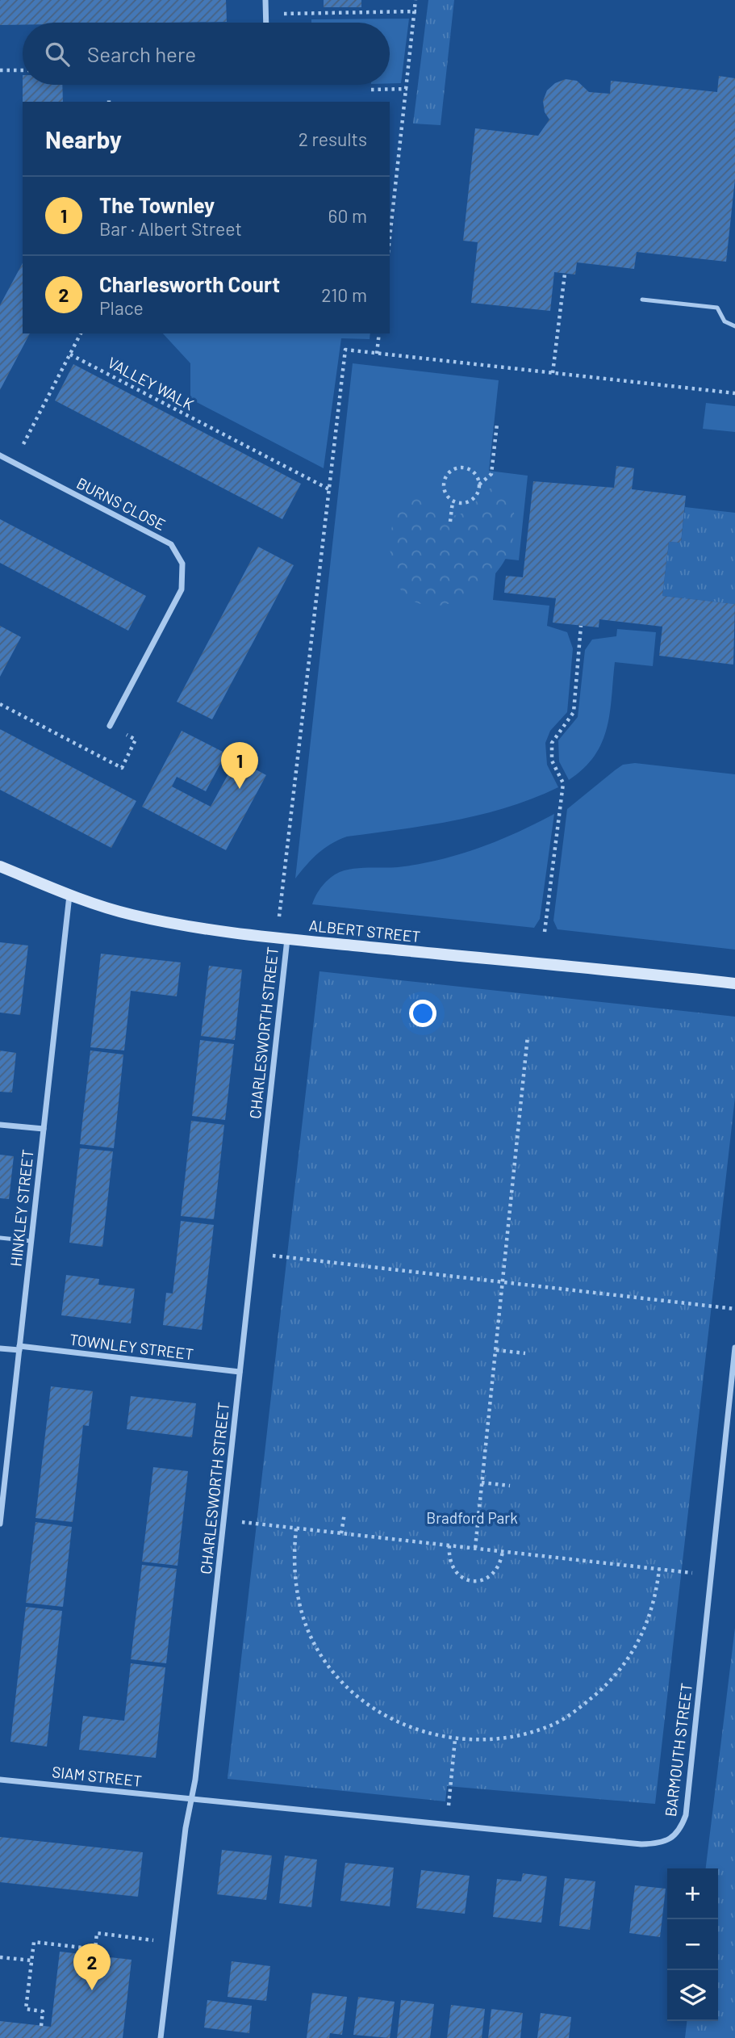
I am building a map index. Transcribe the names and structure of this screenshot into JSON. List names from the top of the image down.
{
  "streets": {
    "street": [
      "BURNS CLOSE",
      "ALBERT STREET",
      "CHARLESWORTH STREET",
      "HINKLEY STREET",
      "TOWNLEY STREET",
      "BARMOUTH STREET",
      "SIAM STREET"
    ],
    "path": ["VALLEY WALK"]
  },
  "crossings": [
    ["ALBERT STREET", "CHARLESWORTH STREET"],
    ["ALBERT STREET", "HINKLEY STREET"],
    ["CHARLESWORTH STREET", "TOWNLEY STREET"],
    ["CHARLESWORTH STREET", "BARMOUTH STREET"],
    ["CHARLESWORTH STREET", "SIAM STREET"],
    ["HINKLEY STREET", "TOWNLEY STREET"],
    ["BARMOUTH STREET", "SIAM STREET"]
  ],
  "parks": ["Bradford Park"],
  "page": {
    "search": "Search here",
    "heading": ["Nearby", "2 results"],
    "list": [
      {
        "mark": "1",
        "name": "The Townley",
        "note": "Bar · Albert Street",
        "value": "60 m"
      },
      {
        "mark": "2",
        "name": "Charlesworth Court",
        "note": "Place",
        "value": "210 m"
      }
    ],
    "pins": ["1", "2"],
    "map_buttons": ["+", "−"]
  }
}
